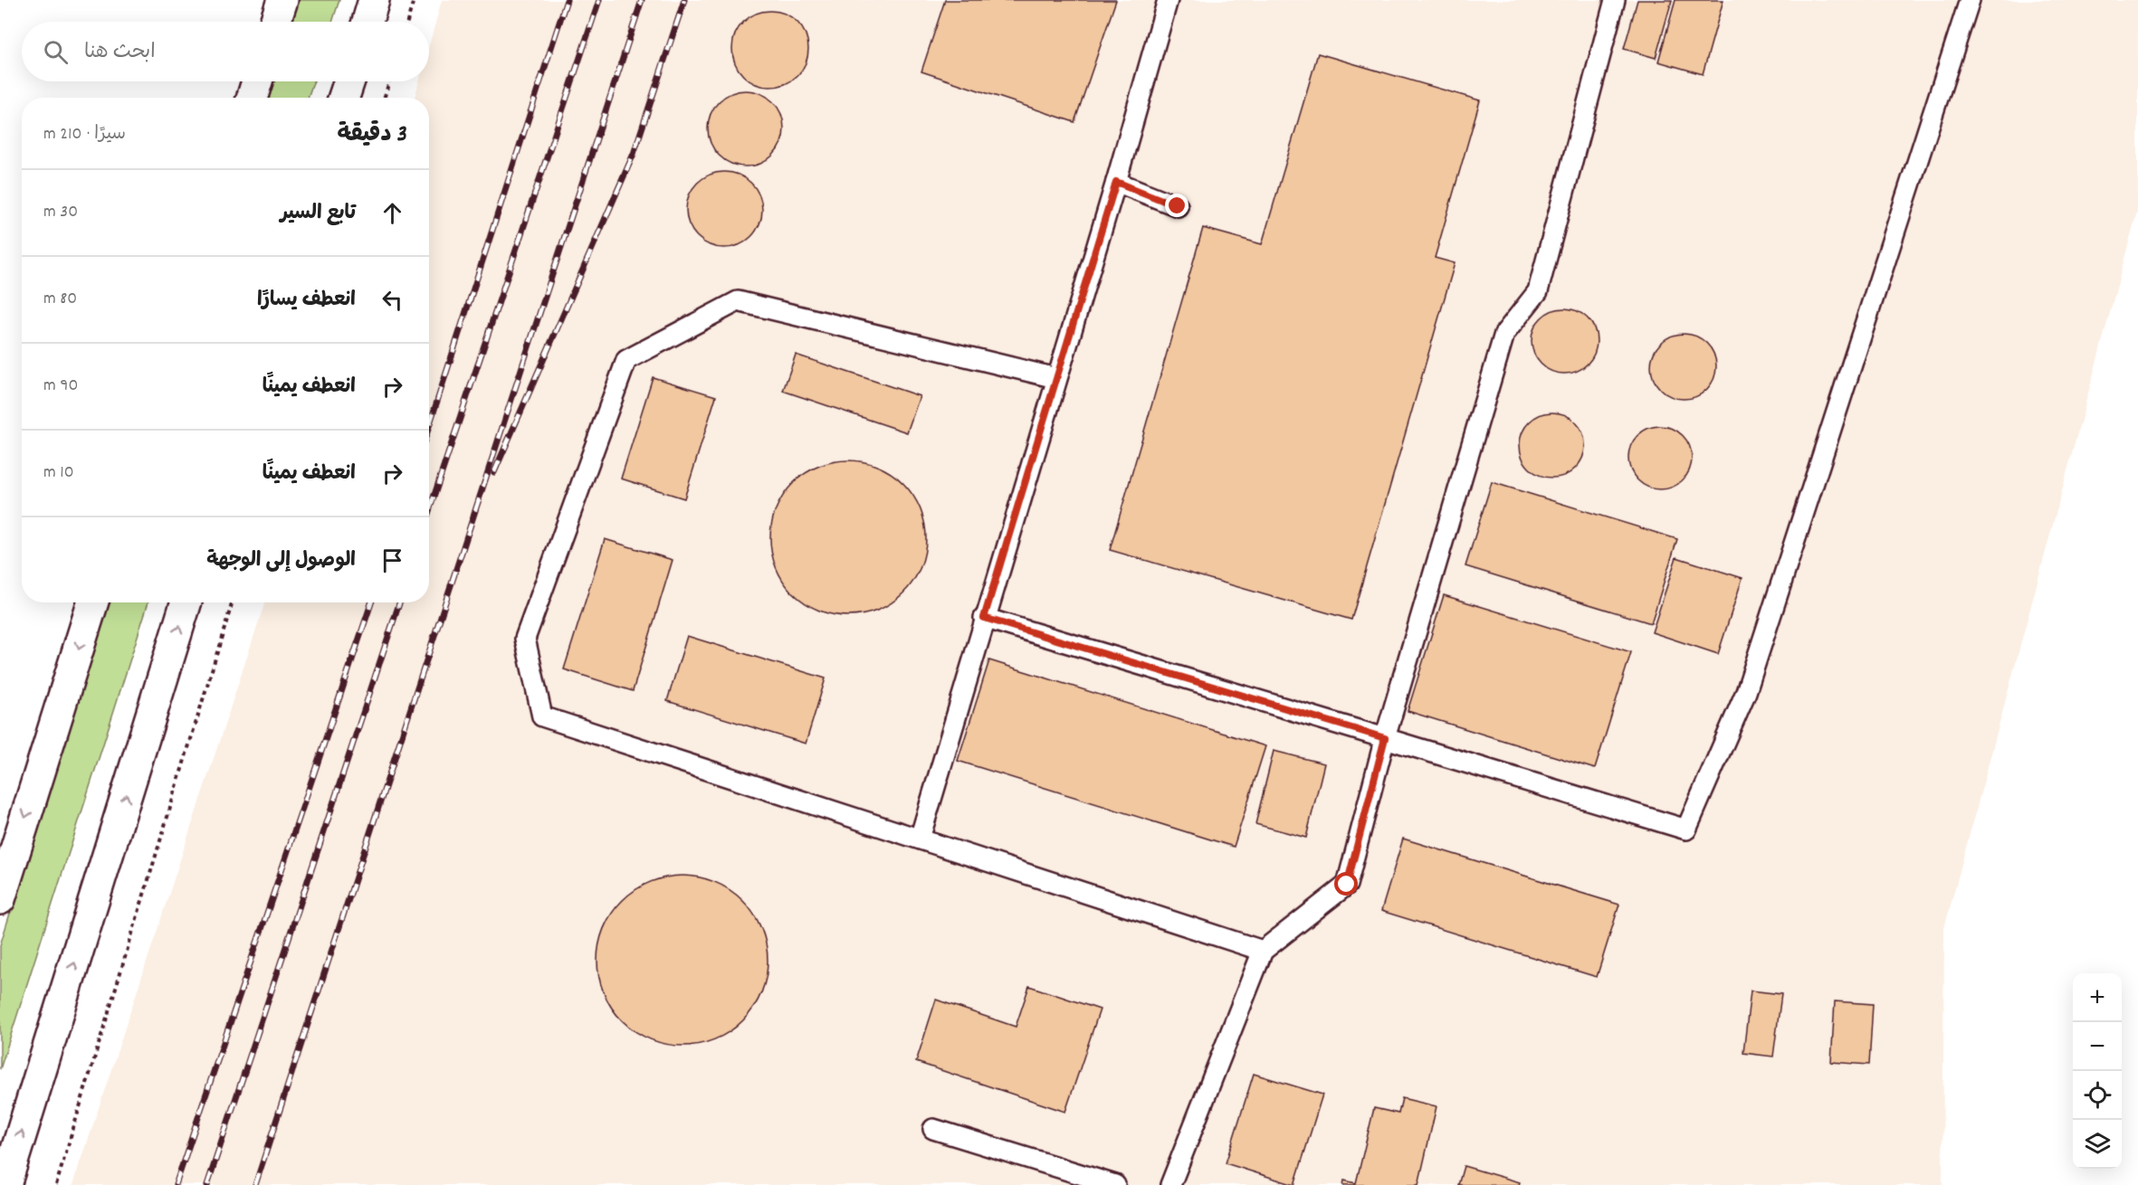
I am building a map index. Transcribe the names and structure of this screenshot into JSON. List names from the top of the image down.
{
  "page": {
    "search": "ابحث هنا",
    "heading": ["3 دقيقة", "سيرًا · 210 m"],
    "list": [
      ["تابع السير", "30 m"],
      ["انعطف يسارًا", "80 m"],
      ["انعطف يمينًا", "90 m"],
      ["انعطف يمينًا", "10 m"],
      "الوصول إلى الوجهة"
    ],
    "map_buttons": ["+", "−"]
  }
}
